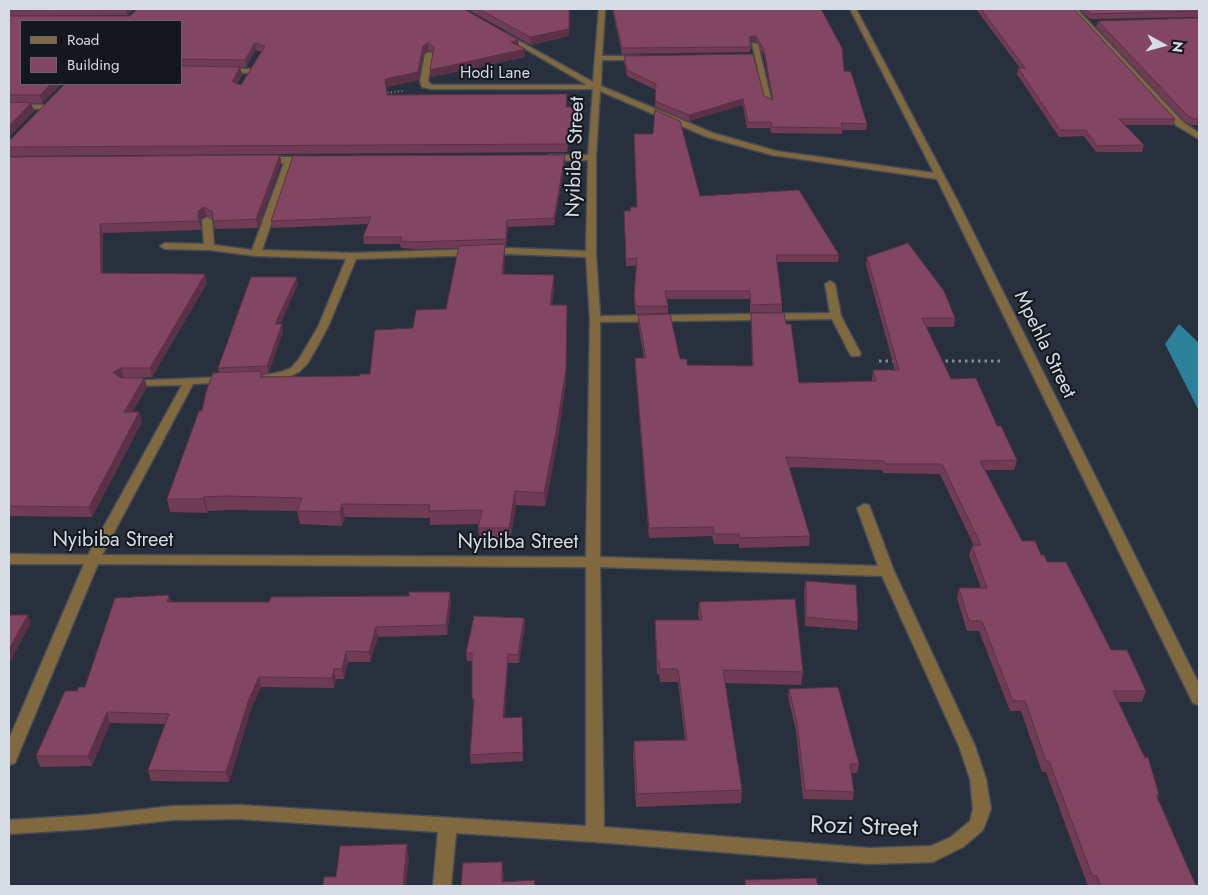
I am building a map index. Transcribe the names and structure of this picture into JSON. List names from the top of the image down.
{
  "streets": {
    "street": [
      "Hodi Lane",
      "Nyibiba Street",
      "Mpehla Street",
      "Rozi Street"
    ]
  },
  "crossings": [
    ["Hodi Lane", "Nyibiba Street"]
  ],
  "legend": ["Road", "Building"],
  "north": "right"
}
